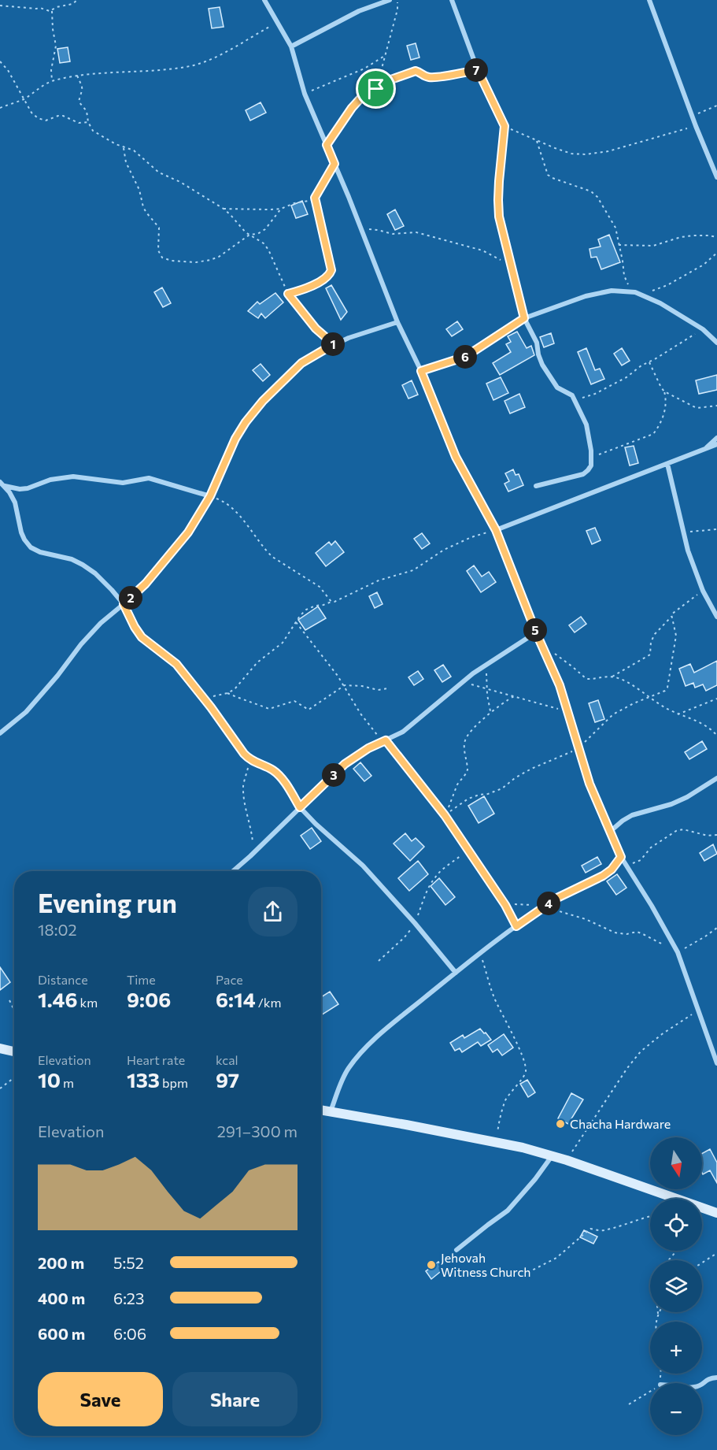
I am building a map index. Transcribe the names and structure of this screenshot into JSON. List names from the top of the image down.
{
  "places": ["Chacha Hardware", "Jehovah Witness Church"],
  "north": "bottom",
  "page": {
    "pins": [
      "7",
      "1",
      "6",
      "2",
      "5",
      "3",
      "4"
    ],
    "heading": ["Evening run", "18:02"],
    "stats": [
      ["Distance", "1.46 km"],
      ["Time", "9:06"],
      ["Pace", "6:14 /km"],
      ["Elevation", "10 m"],
      ["Heart rate", "133 bpm"],
      ["kcal", "97"]
    ],
    "chart": ["Elevation", "291–300 m"],
    "map_buttons": ["+", "−"],
    "list": [
      {
        "name": "200 m",
        "note": "5:52"
      },
      {
        "name": "400 m",
        "note": "6:23"
      },
      {
        "name": "600 m",
        "note": "6:06"
      }
    ],
    "buttons": ["Save", "Share"]
  }
}
